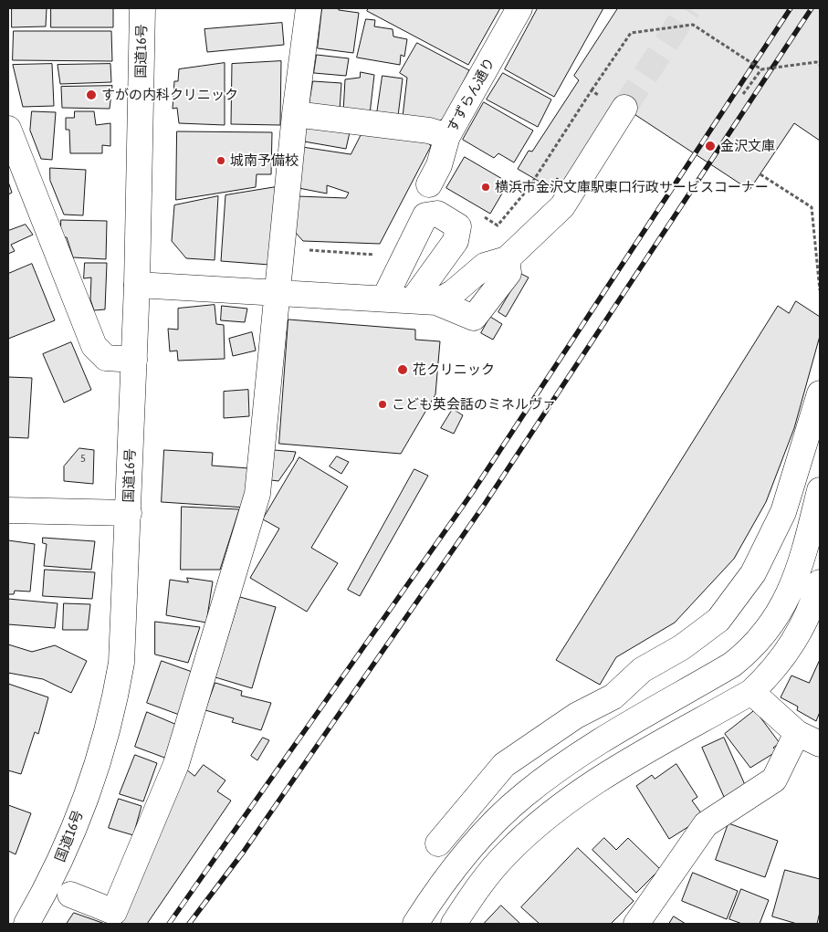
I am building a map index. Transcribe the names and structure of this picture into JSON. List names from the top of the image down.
{
  "streets": {
    "main road": ["国道16号", "すずらん通り"]
  },
  "places": [
    "すがの内科クリニック",
    "金沢文庫",
    "城南予備校",
    "横浜市金沢文庫駅東口行政サービスコーナー",
    "花クリニック",
    "こども英会話のミネルヴァ"
  ],
  "house_numbers": ["5"]
}
